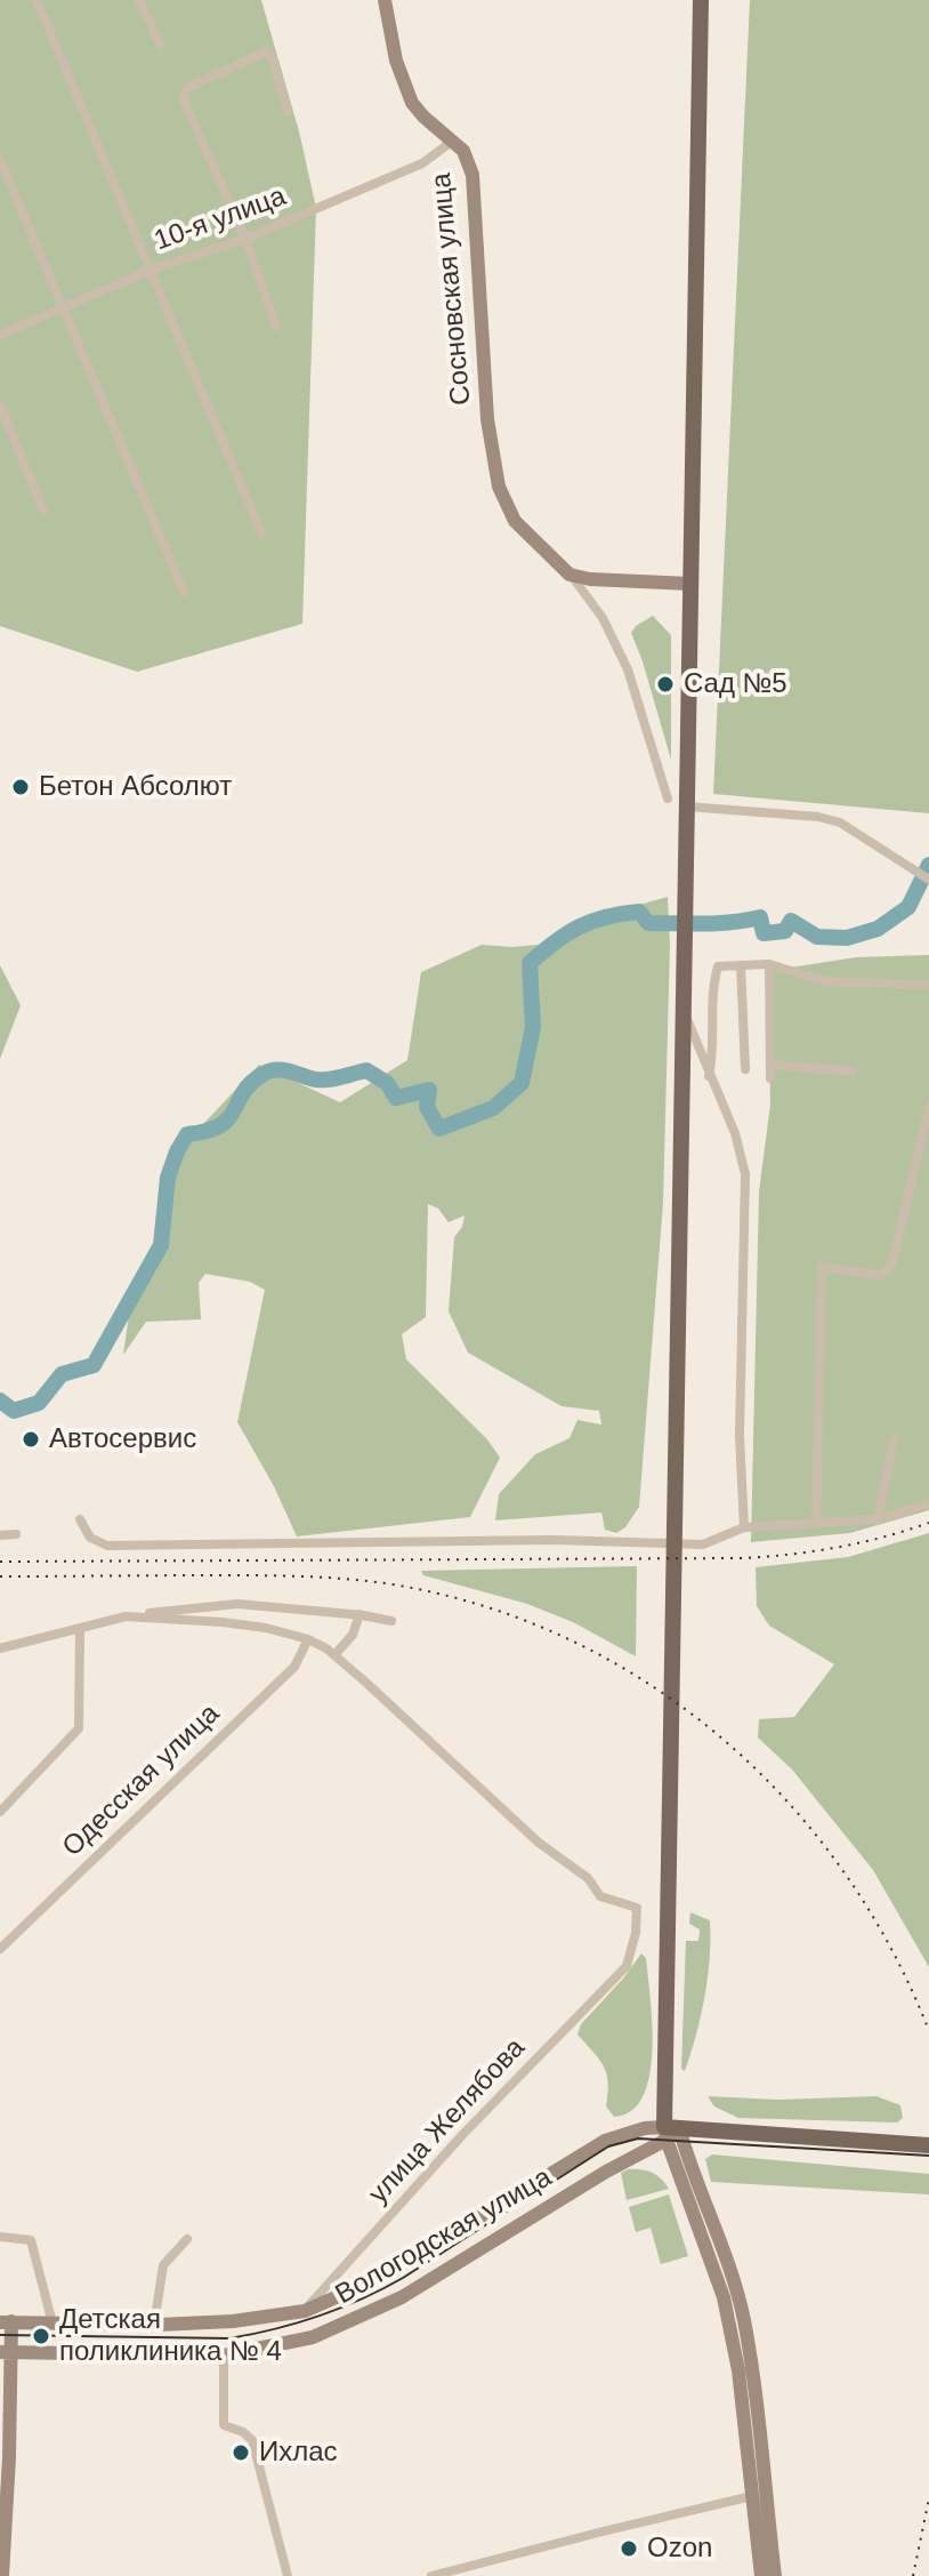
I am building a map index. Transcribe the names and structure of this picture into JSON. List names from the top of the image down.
{
  "streets": {
    "main road": ["Сосновская улица", "Вологодская улица"],
    "street": ["10-я улица", "Одесская улица", "улица Желябова"]
  },
  "crossings": [
    ["10-я улица", "Сосновская улица"],
    ["улица Желябова", "Вологодская улица"]
  ],
  "places": [
    "Сад №5",
    "Бетон Абсолют",
    "Автосервис",
    "Детская поликлиника № 4",
    "Ихлас",
    "Ozon"
  ]
}
